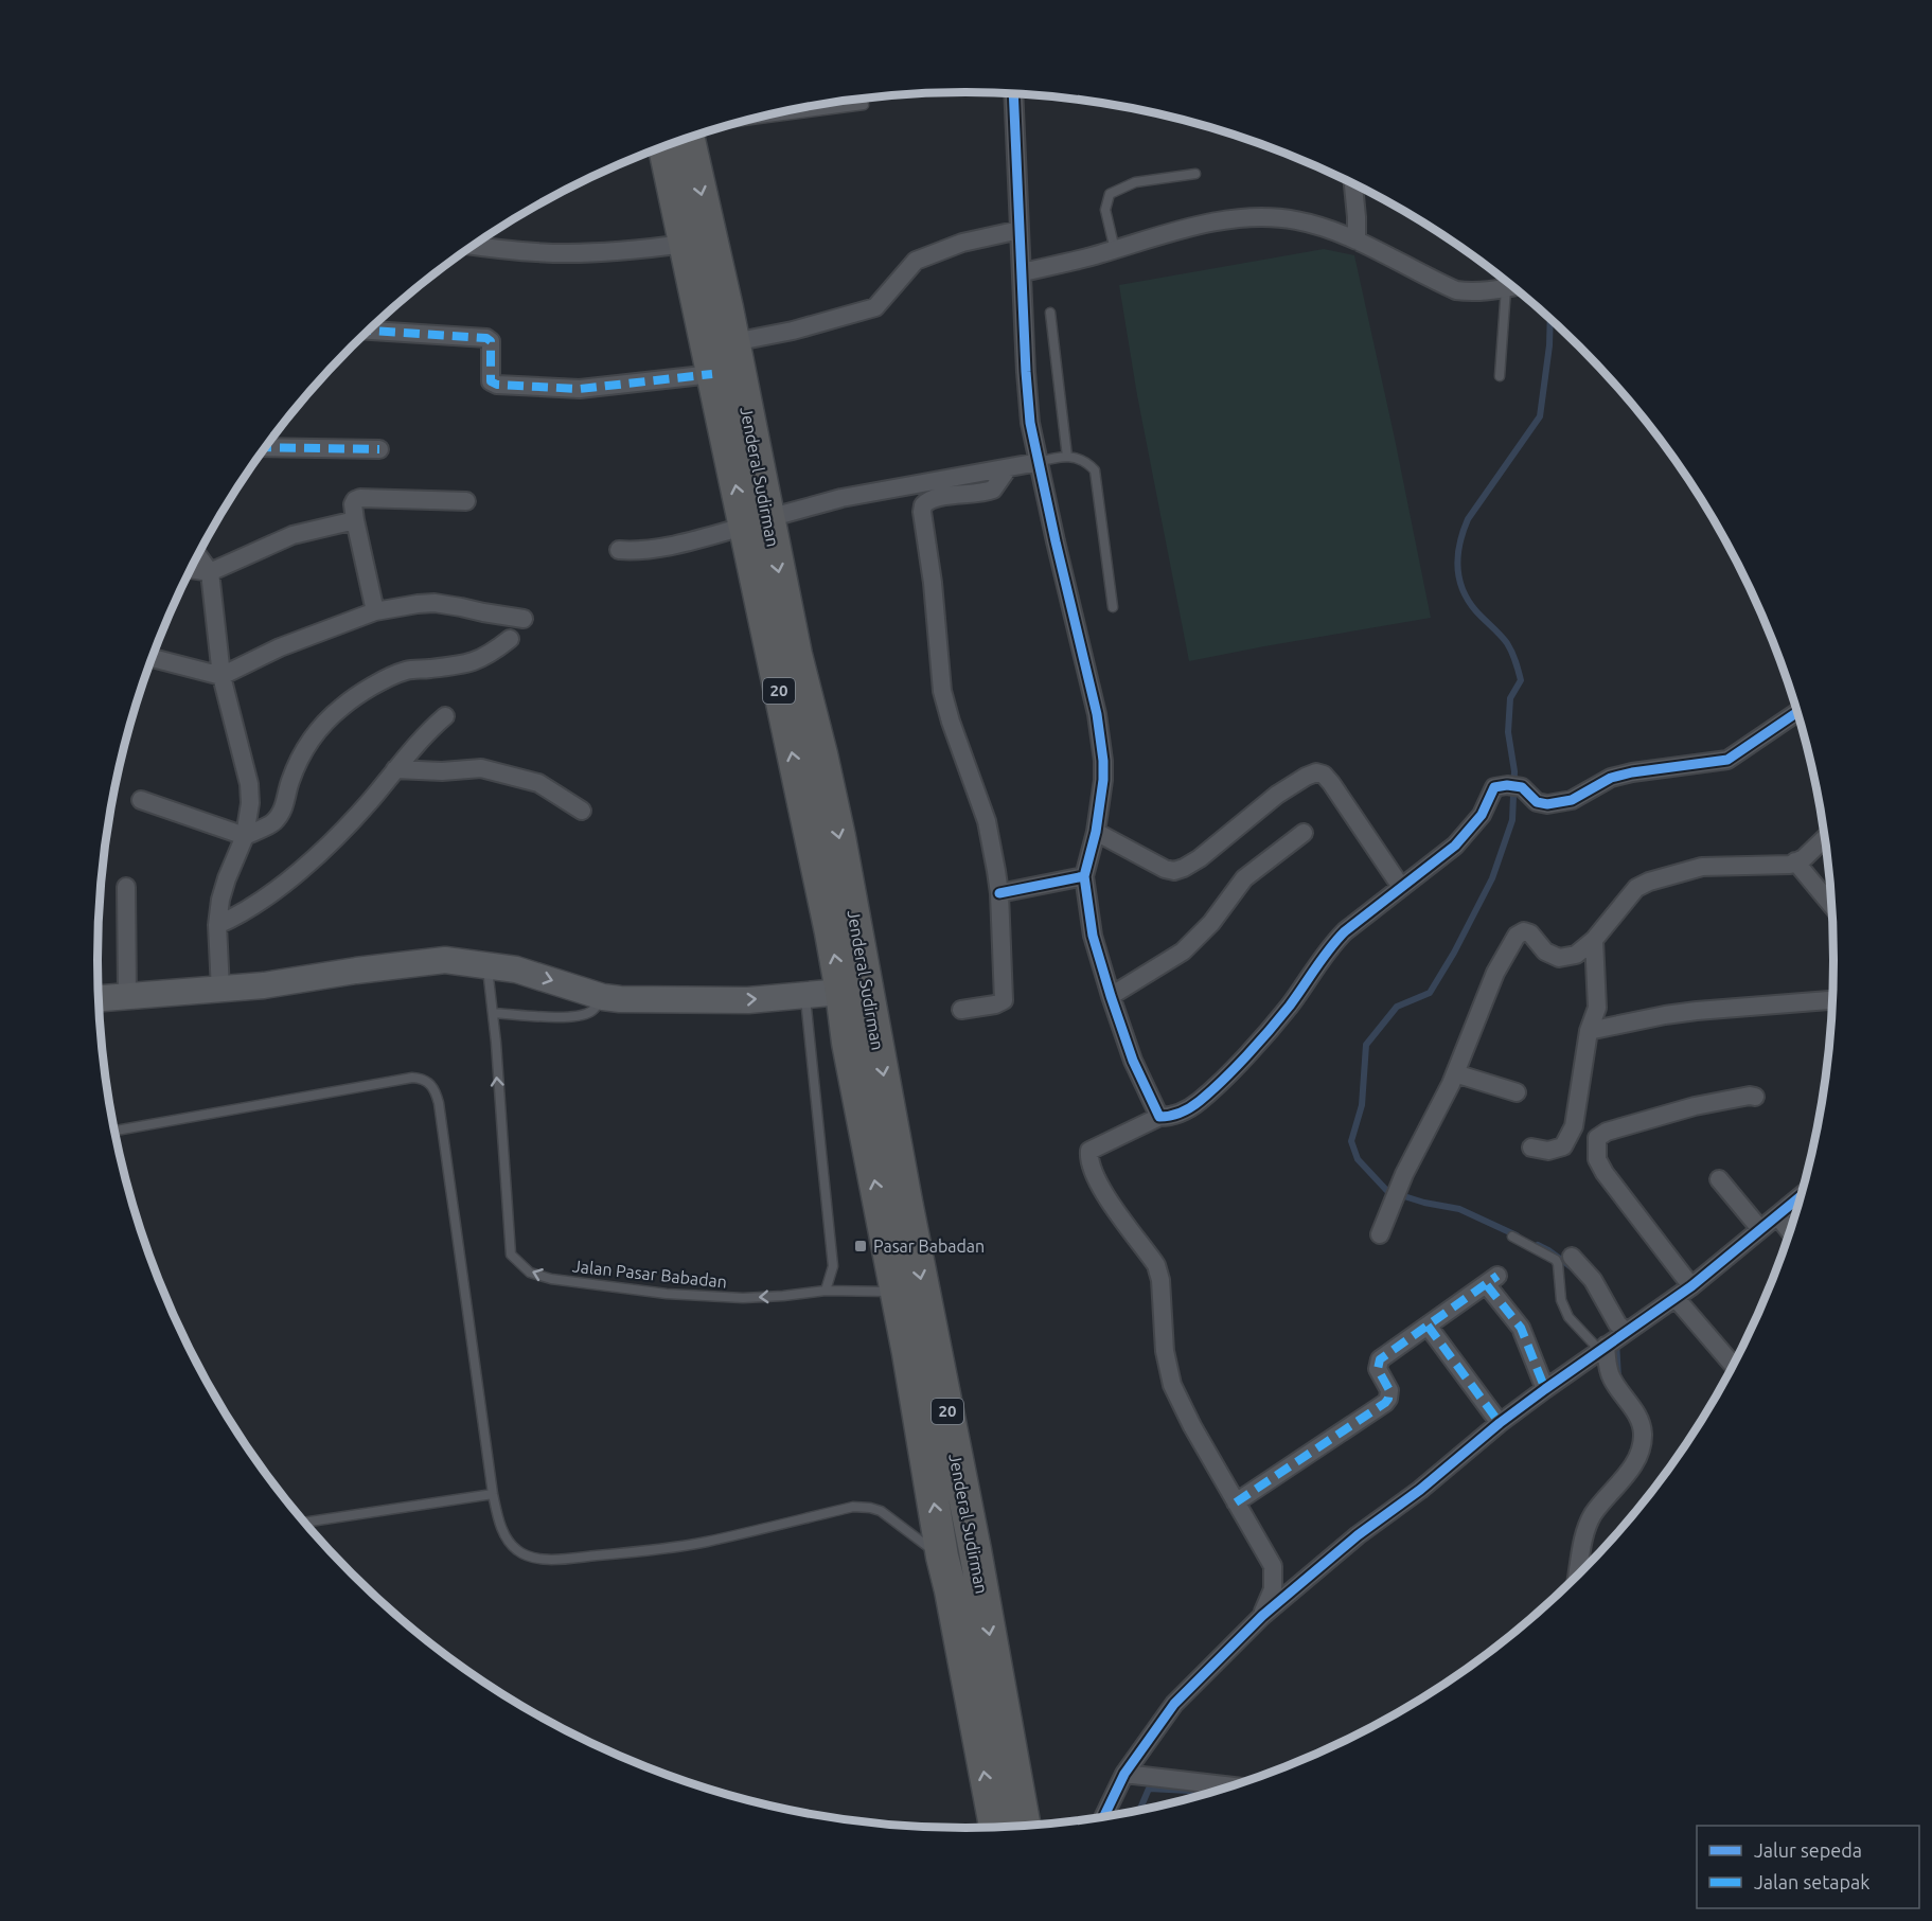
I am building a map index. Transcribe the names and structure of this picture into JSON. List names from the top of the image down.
{
  "streets": {
    "highway": ["Jenderal Sudirman", "20"],
    "lane": ["Jalan Pasar Babadan"]
  },
  "crossings": [
    ["Jenderal Sudirman", "Jalan Pasar Babadan"]
  ],
  "places": {
    "transit": ["Pasar Babadan"]
  },
  "legend": ["Jalur sepeda", "Jalan setapak"]
}
